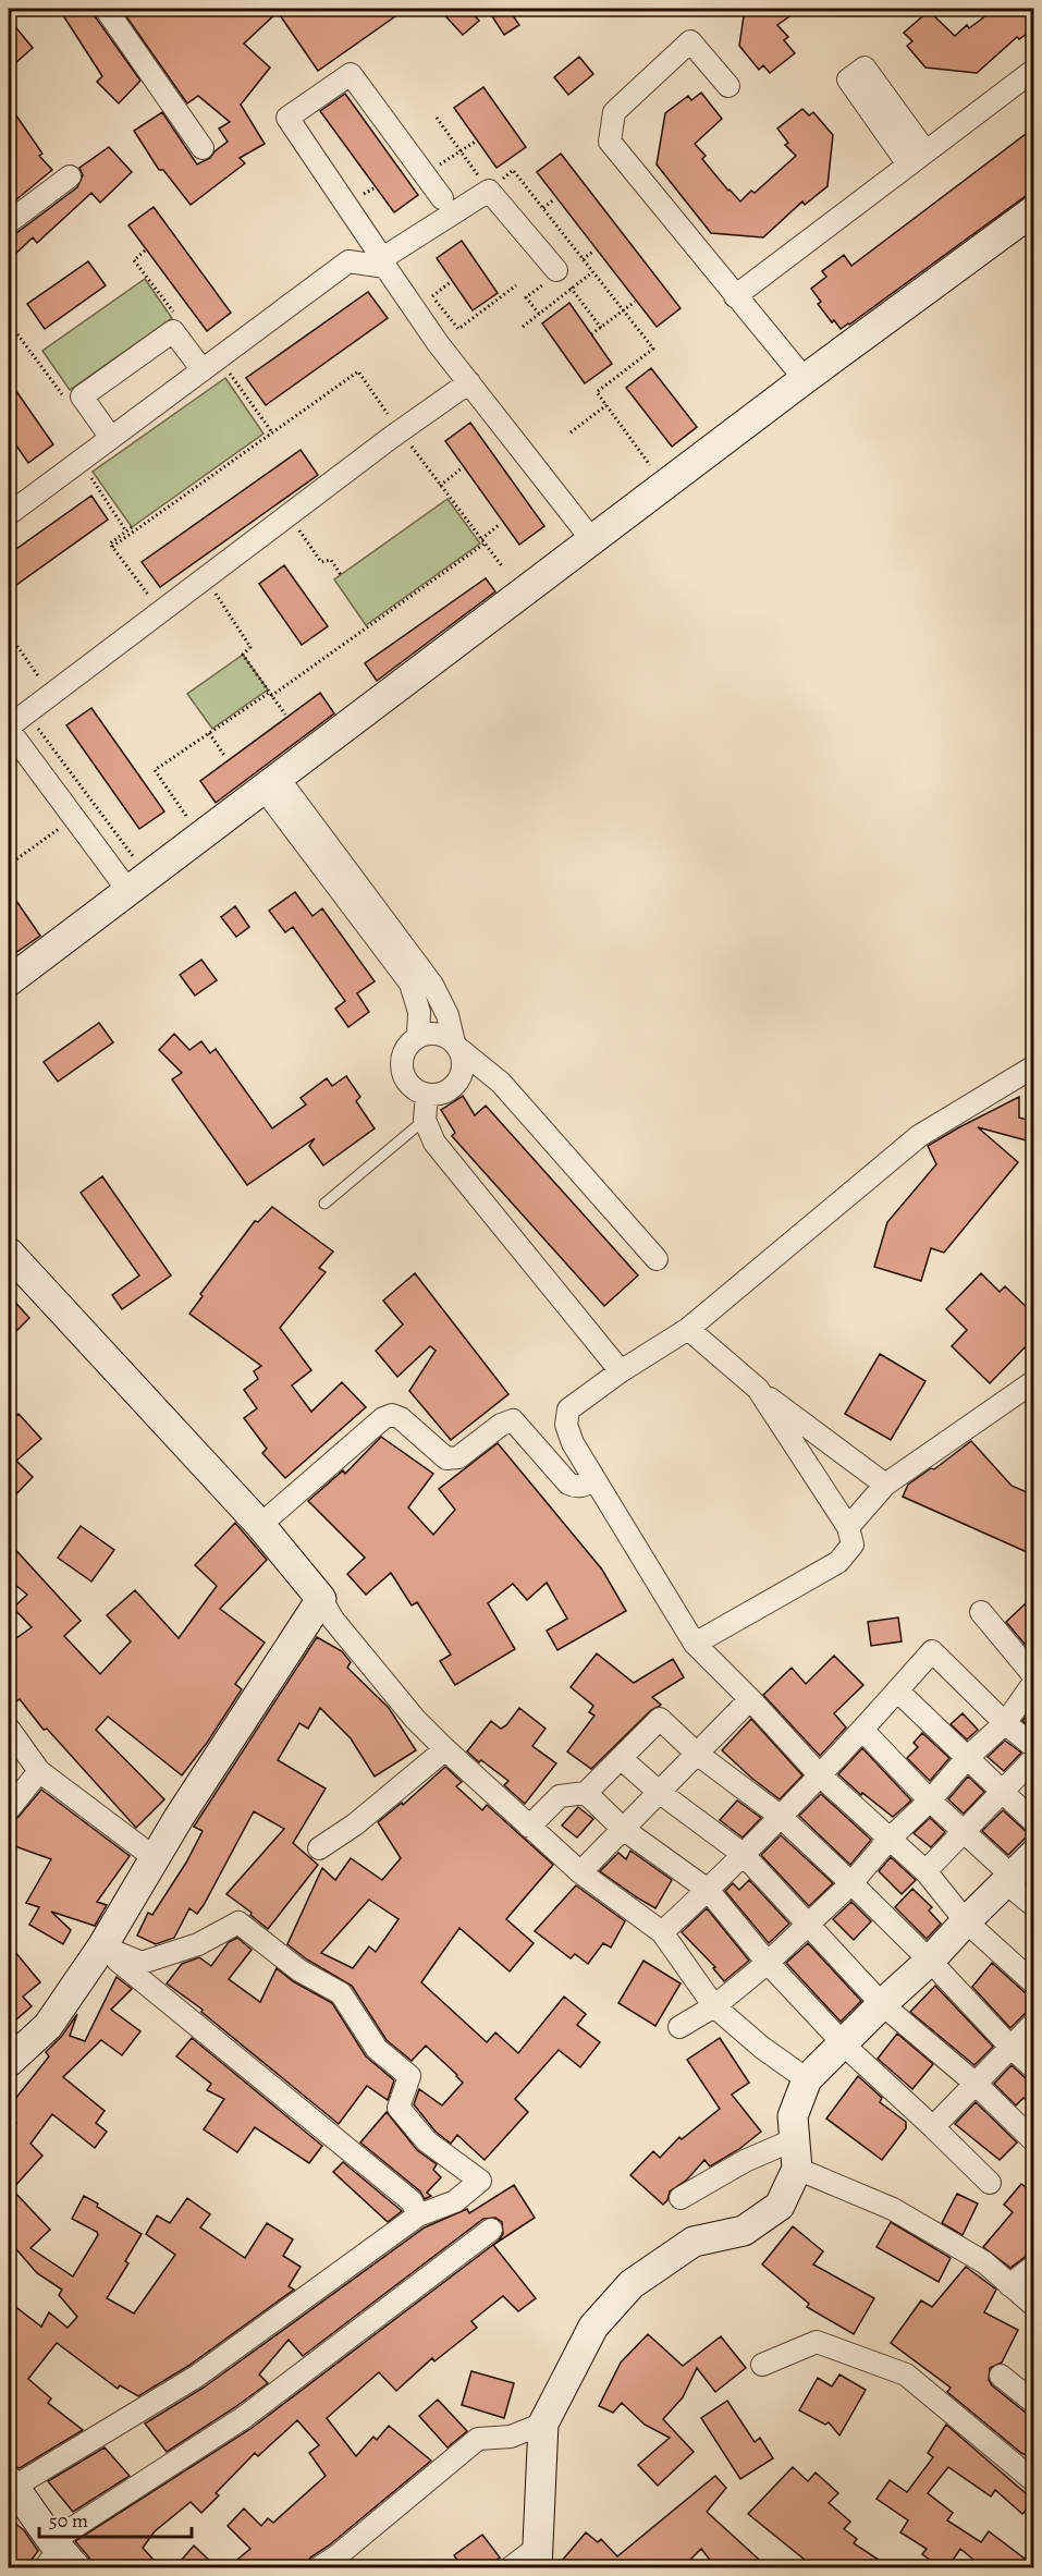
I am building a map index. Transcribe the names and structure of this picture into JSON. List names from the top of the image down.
{
  "scale_bar": "50 m"
}
